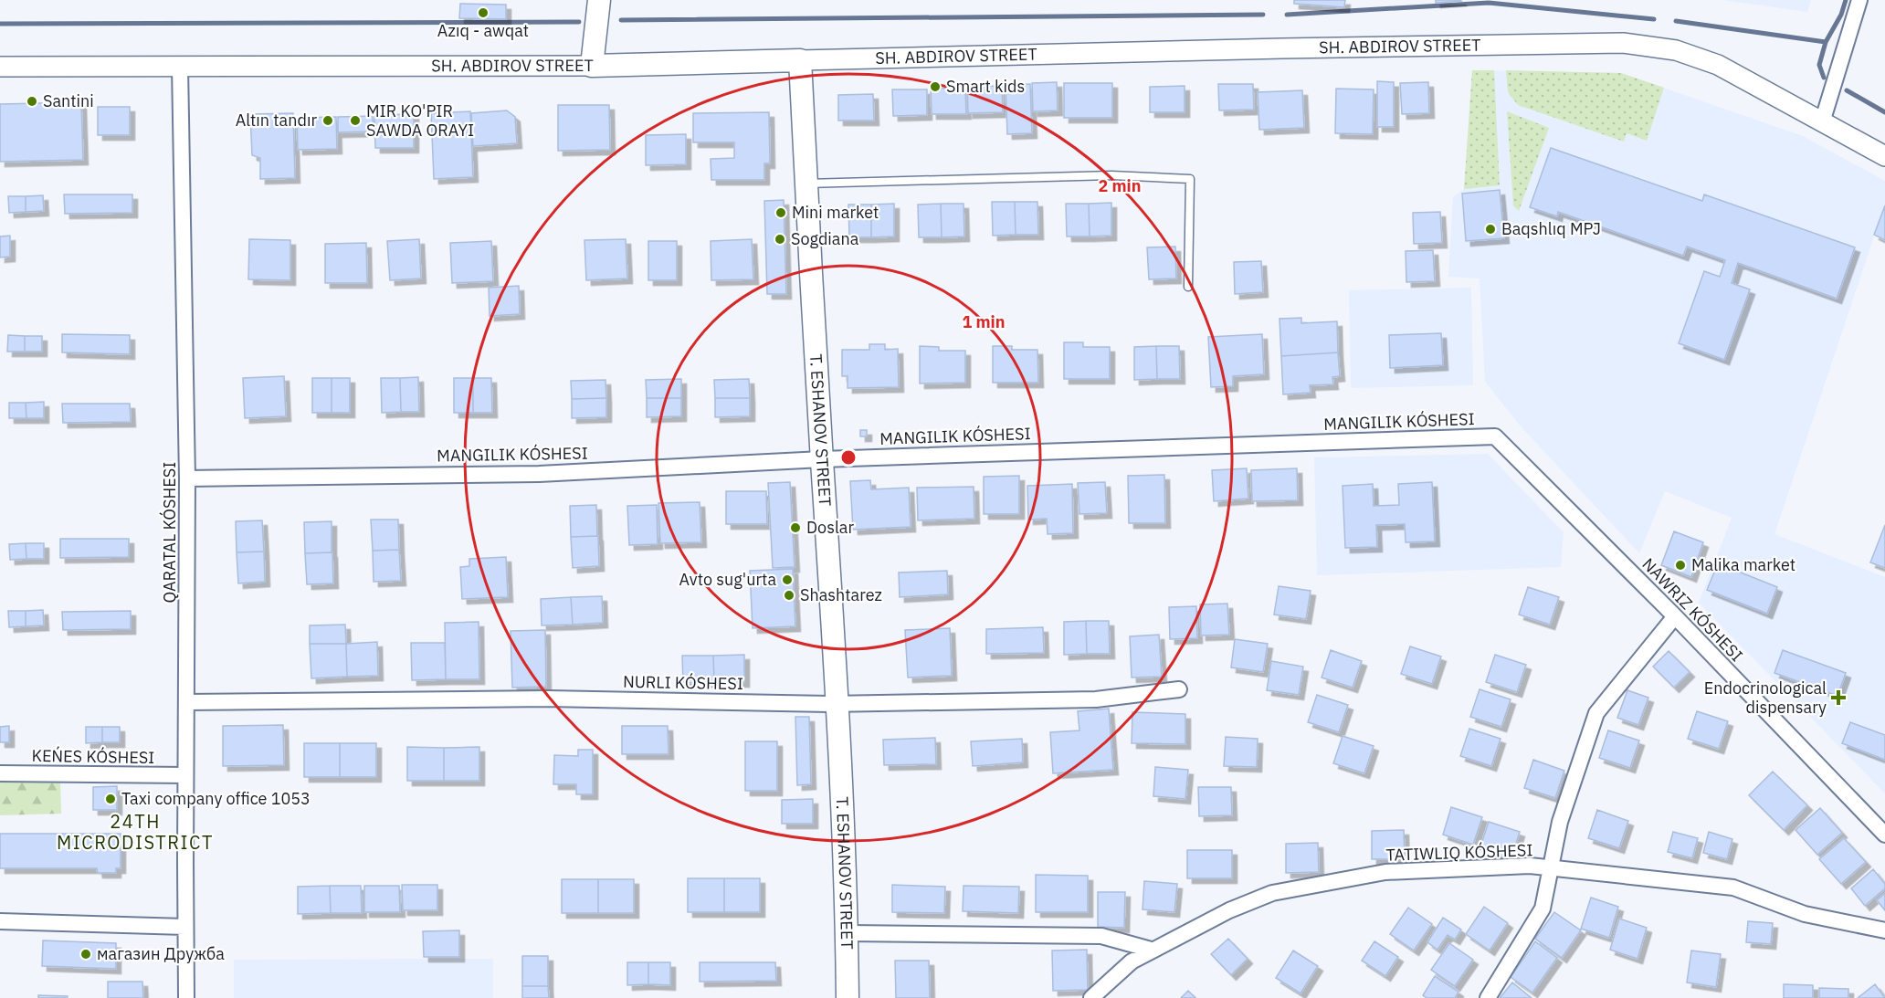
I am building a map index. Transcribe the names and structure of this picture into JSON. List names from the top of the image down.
{
  "streets": {
    "main road": ["SH. ABDIROV STREET", "T. ESHANOV STREET"],
    "street": ["MANGILIK KÓSHESI", "QARATAL KÓSHESI", "KEŃES KÓSHESI"]
  },
  "crossings": [
    ["SH. ABDIROV STREET", "T. ESHANOV STREET"],
    ["SH. ABDIROV STREET", "QARATAL KÓSHESI"],
    ["MANGILIK KÓSHESI", "T. ESHANOV STREET"],
    ["MANGILIK KÓSHESI", "QARATAL KÓSHESI"],
    ["QARATAL KÓSHESI", "KEŃES KÓSHESI"]
  ],
  "districts": ["24TH MICRODISTRICT"],
  "places": {
    "other": [
      "Azıq - awqat",
      "Smart kids",
      "Santini",
      "Altın tandır",
      "MIR KO'PIR SAWDA ORAYI",
      "Mini market",
      "Baqshlıq MPJ",
      "Sogdiana",
      "Doslar",
      "Malika market",
      "Avto sug'urta",
      "Shashtarez",
      "Taxi company office 1053",
      "магазин Дружба"
    ],
    "health": ["Endocrinological dispensary"]
  },
  "rings": ["2 min", "1 min"]
}
